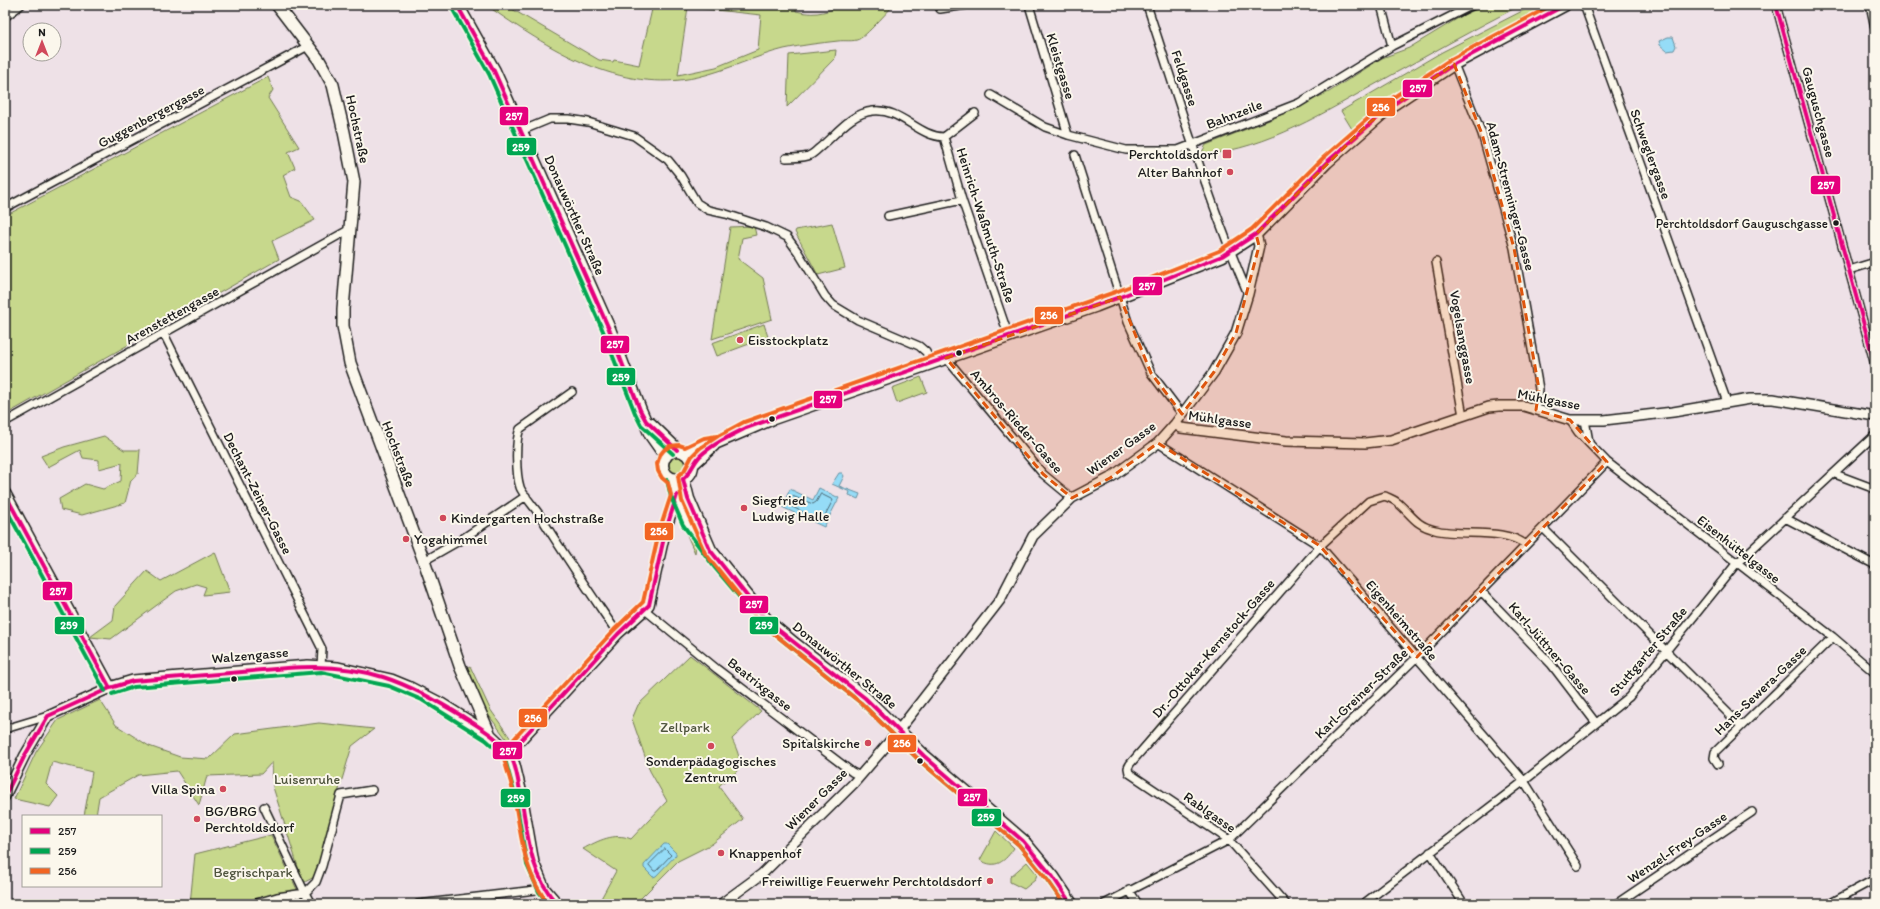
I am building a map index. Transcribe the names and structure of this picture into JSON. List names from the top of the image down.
{
  "streets": {
    "main road": ["Hochstraße", "Donauwörther Straße", "Walzengasse"],
    "street": [
      "Kleistgasse",
      "Feldgasse",
      "Gauguschgasse",
      "Bahnzeile",
      "Guggenbergergasse",
      "Schweglergasse",
      "Adam-Strenninger-Gasse",
      "Heinrich-Waßmuth-Straße",
      "Arenstettengasse",
      "Vogelsanggasse",
      "Mühlgasse",
      "Ambros-Rieder-Gasse",
      "Wiener Gasse",
      "Dechant-Zeiner-Gasse",
      "Eisenhüttelgasse",
      "Eigenheimstraße",
      "Dr.-Ottokar-Kernstock-Gasse",
      "Karl-Jüttner-Gasse",
      "Stuttgarter Straße",
      "Beatrixgasse",
      "Hans-Sewera-Gasse",
      "Karl-Greiner-Straße",
      "Rablgasse",
      "Wenzel-Frey-Gasse"
    ]
  },
  "crossings": [
    ["Kleistgasse", "Bahnzeile"],
    ["Feldgasse", "Bahnzeile"],
    ["Feldgasse", "Wiener Gasse"],
    ["Guggenbergergasse", "Hochstraße"],
    ["Hochstraße", "Arenstettengasse"],
    ["Hochstraße", "Walzengasse"],
    ["Schweglergasse", "Mühlgasse"],
    ["Adam-Strenninger-Gasse", "Mühlgasse"],
    ["Donauwörther Straße", "Wiener Gasse"],
    ["Arenstettengasse", "Dechant-Zeiner-Gasse"],
    ["Vogelsanggasse", "Mühlgasse"],
    ["Mühlgasse", "Wiener Gasse"],
    ["Mühlgasse", "Eisenhüttelgasse"],
    ["Ambros-Rieder-Gasse", "Wiener Gasse"],
    ["Wiener Gasse", "Eigenheimstraße"],
    ["Wiener Gasse", "Beatrixgasse"],
    ["Dechant-Zeiner-Gasse", "Walzengasse"],
    ["Eisenhüttelgasse", "Stuttgarter Straße"],
    ["Eisenhüttelgasse", "Hans-Sewera-Gasse"],
    ["Eisenhüttelgasse", "Karl-Greiner-Straße"],
    ["Eigenheimstraße", "Dr.-Ottokar-Kernstock-Gasse"],
    ["Eigenheimstraße", "Stuttgarter Straße"],
    ["Eigenheimstraße", "Karl-Greiner-Straße"],
    ["Dr.-Ottokar-Kernstock-Gasse", "Karl-Greiner-Straße"],
    ["Dr.-Ottokar-Kernstock-Gasse", "Rablgasse"],
    ["Karl-Jüttner-Gasse", "Stuttgarter Straße"],
    ["Karl-Jüttner-Gasse", "Karl-Greiner-Straße"],
    ["Karl-Greiner-Straße", "Rablgasse"]
  ],
  "parks": ["Zellpark", "Luisenruhe", "Begrischpark"],
  "places": {
    "transit": ["Perchtoldsdorf"],
    "other": [
      "Alter Bahnhof",
      "Perchtoldsdorf Gauguschgasse",
      "Eisstockplatz",
      "Siegfried Ludwig Halle",
      "Kindergarten Hochstraße",
      "Yogahimmel",
      "Spitalskirche",
      "Sonderpädagogisches Zentrum",
      "Villa Spina",
      "BG/BRG Perchtoldsdorf",
      "Knappenhof",
      "Freiwillige Feuerwehr Perchtoldsdorf"
    ]
  },
  "lines": ["transit line 257", "transit line 256", "transit line 259"],
  "legend": ["257", "259", "256"],
  "north": "top"
}
